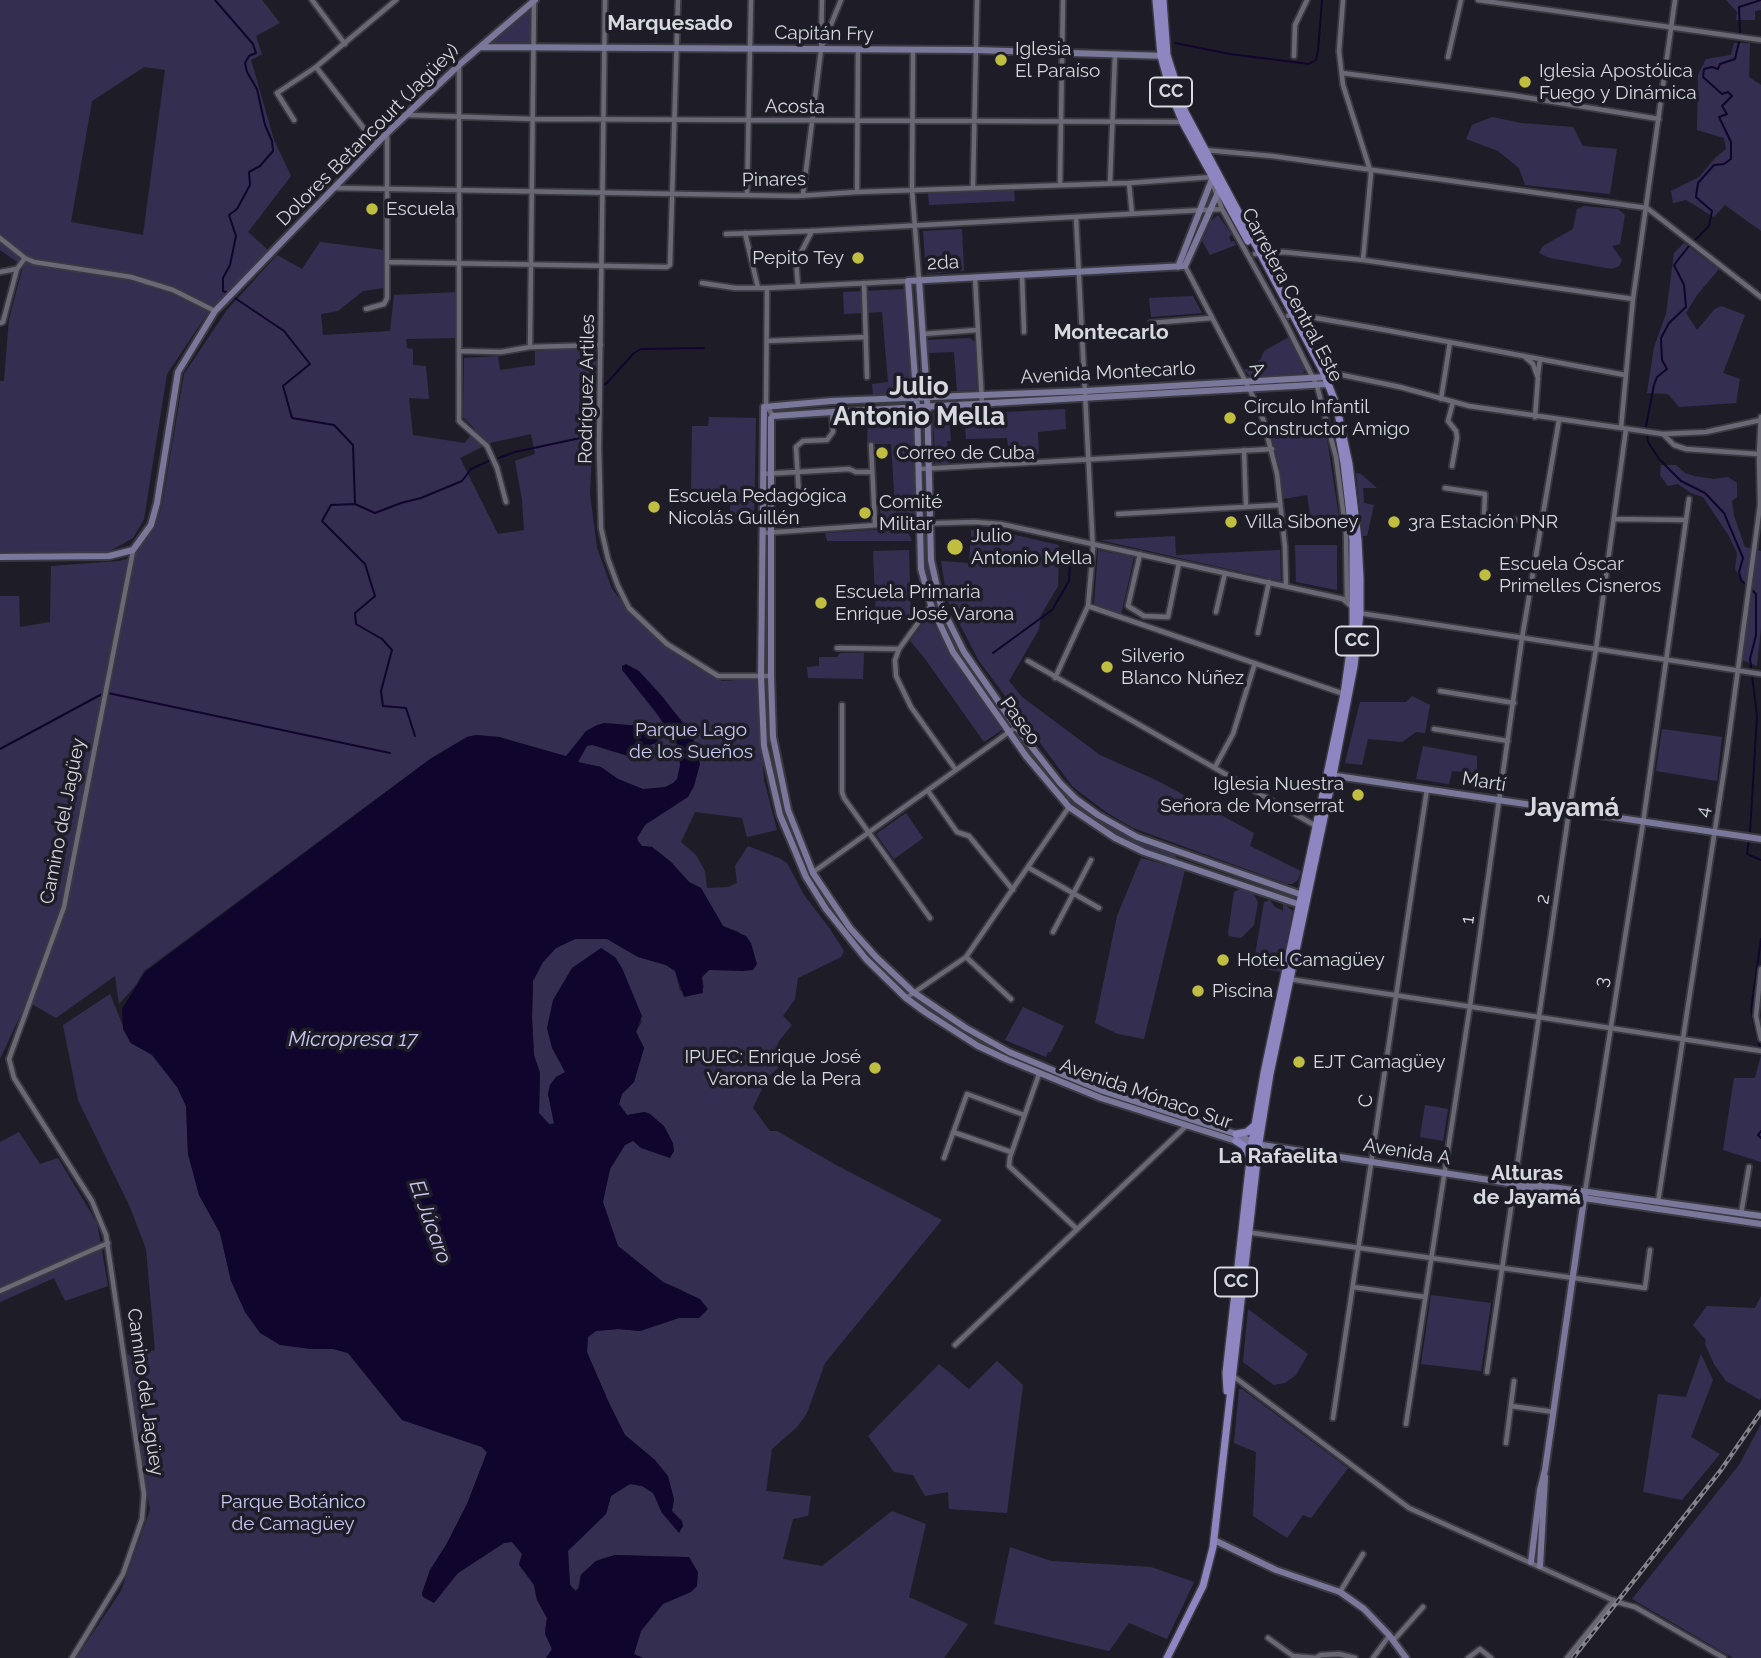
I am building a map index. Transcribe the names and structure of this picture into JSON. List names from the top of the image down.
{
  "streets": {
    "main road": ["CC", "Carretera Central Este"],
    "street": [
      "Capitán Fry",
      "Acosta",
      "Dolores Betancourt (Jagüey)",
      "Pinares",
      "2da",
      "A",
      "Avenida Montecarlo",
      "Rodríguez Artiles",
      "Paseo",
      "Martí",
      "4",
      "Camino del Jagüey",
      "2",
      "1",
      "3",
      "Avenida Mónaco Sur",
      "C",
      "Avenida A"
    ]
  },
  "crossings": [
    ["Capitán Fry", "Dolores Betancourt (Jagüey)"],
    ["Capitán Fry", "Carretera Central Este"],
    ["Capitán Fry", "Rodríguez Artiles"],
    ["Acosta", "Dolores Betancourt (Jagüey)"],
    ["Acosta", "Carretera Central Este"],
    ["Acosta", "Rodríguez Artiles"],
    ["Dolores Betancourt (Jagüey)", "Pinares"],
    ["Dolores Betancourt (Jagüey)", "Camino del Jagüey"],
    ["Pinares", "Carretera Central Este"],
    ["Pinares", "Rodríguez Artiles"],
    ["2da", "A"],
    ["2da", "Paseo"],
    ["Carretera Central Este", "Avenida Montecarlo"],
    ["Carretera Central Este", "Paseo"],
    ["Carretera Central Este", "Martí"],
    ["Carretera Central Este", "Avenida Mónaco Sur"],
    ["Carretera Central Este", "Avenida A"],
    ["A", "Avenida Montecarlo"],
    ["Avenida Montecarlo", "Paseo"],
    ["Avenida Montecarlo", "Avenida Mónaco Sur"],
    ["Rodríguez Artiles", "Avenida Mónaco Sur"],
    ["Martí", "4"],
    ["Martí", "2"],
    ["Martí", "1"],
    ["Martí", "3"],
    ["Martí", "C"],
    ["4", "Avenida A"],
    ["2", "Avenida A"],
    ["1", "Avenida A"],
    ["3", "Avenida A"],
    ["Avenida Mónaco Sur", "Avenida A"],
    ["C", "Avenida A"]
  ],
  "districts": [
    "Marquesado",
    "Montecarlo",
    "Julio Antonio Mella",
    "Jayamá",
    "La Rafaelita",
    "Alturas de Jayamá"
  ],
  "water": ["Micropresa 17", "El Júcaro"],
  "parks": ["Parque Lago de los Sueños", "Parque Botánico de Camagüey"],
  "places": [
    "Iglesia El Paraíso",
    "Iglesia Apostólica Fuego y Dinámica",
    "Escuela",
    "Pepito Tey",
    "Círculo Infantil Constructor Amigo",
    "Correo de Cuba",
    "Escuela Pedagógica Nicolás Guillén",
    "Comité Militar",
    "Villa Siboney",
    "3ra Estación PNR",
    "Julio Antonio Mella",
    "Escuela Óscar Primelles Cisneros",
    "Escuela Primaria Enrique José Varona",
    "Silverio Blanco Núñez",
    "Iglesia Nuestra Señora de Monserrat",
    "Hotel Camagüey",
    "Piscina",
    "EJT Camagüey",
    "IPUEC: Enrique José Varona de la Pera"
  ]
}
